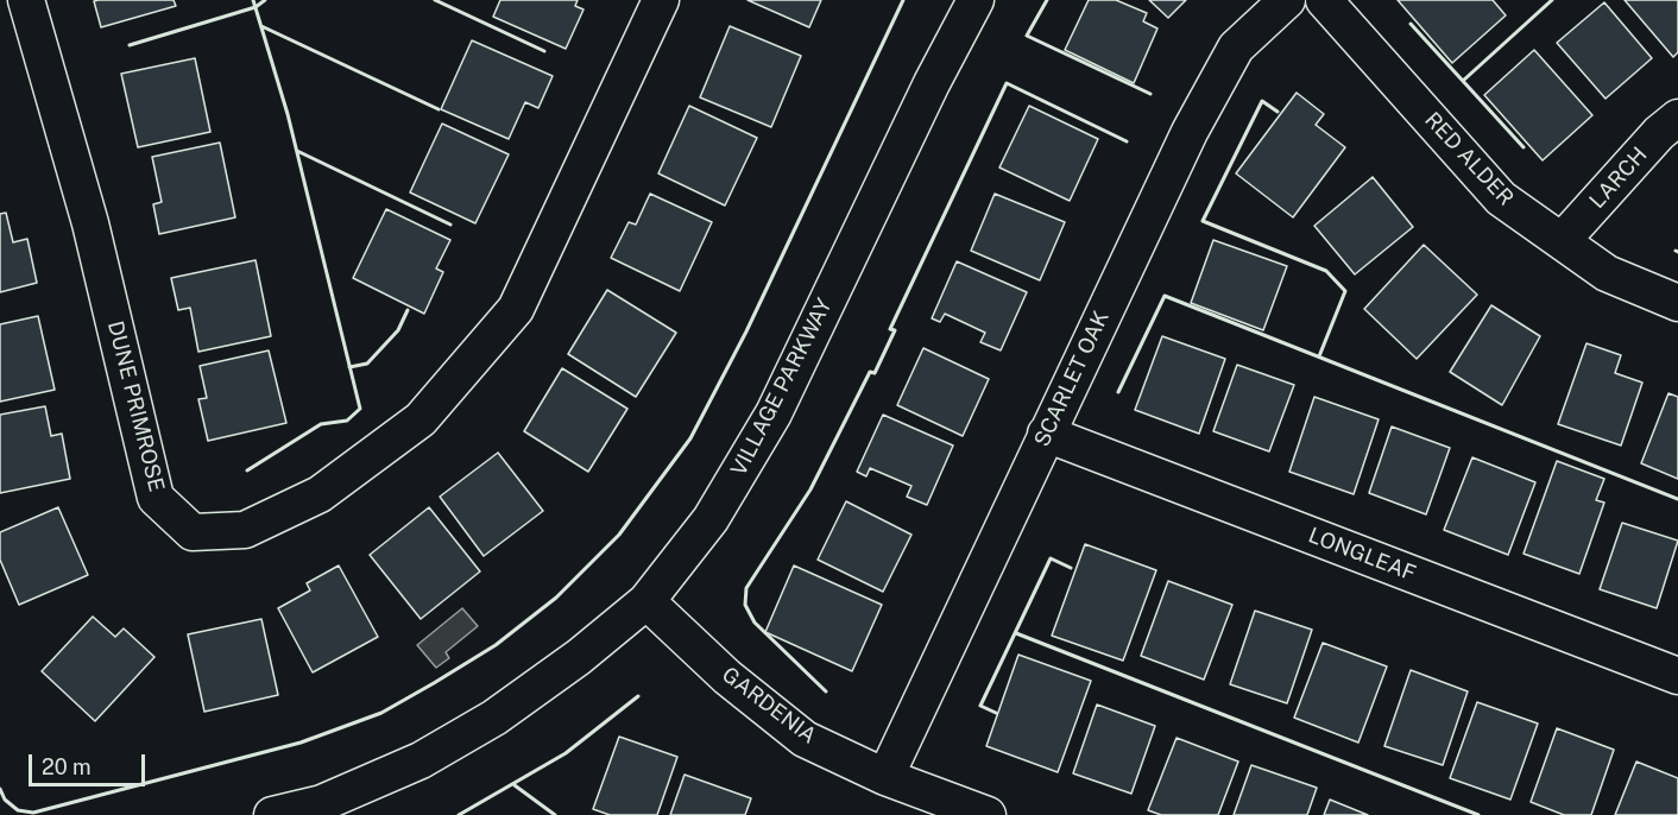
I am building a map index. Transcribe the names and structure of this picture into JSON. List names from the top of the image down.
{
  "streets": {
    "street": [
      "RED ALDER",
      "LARCH",
      "SCARLET OAK",
      "VILLAGE PARKWAY",
      "DUNE PRIMROSE",
      "LONGLEAF",
      "GARDENIA"
    ]
  },
  "crossings": [
    ["RED ALDER", "LARCH"],
    ["SCARLET OAK", "LONGLEAF"],
    ["SCARLET OAK", "GARDENIA"],
    ["VILLAGE PARKWAY", "GARDENIA"]
  ],
  "scale_bar": "20 m"
}
